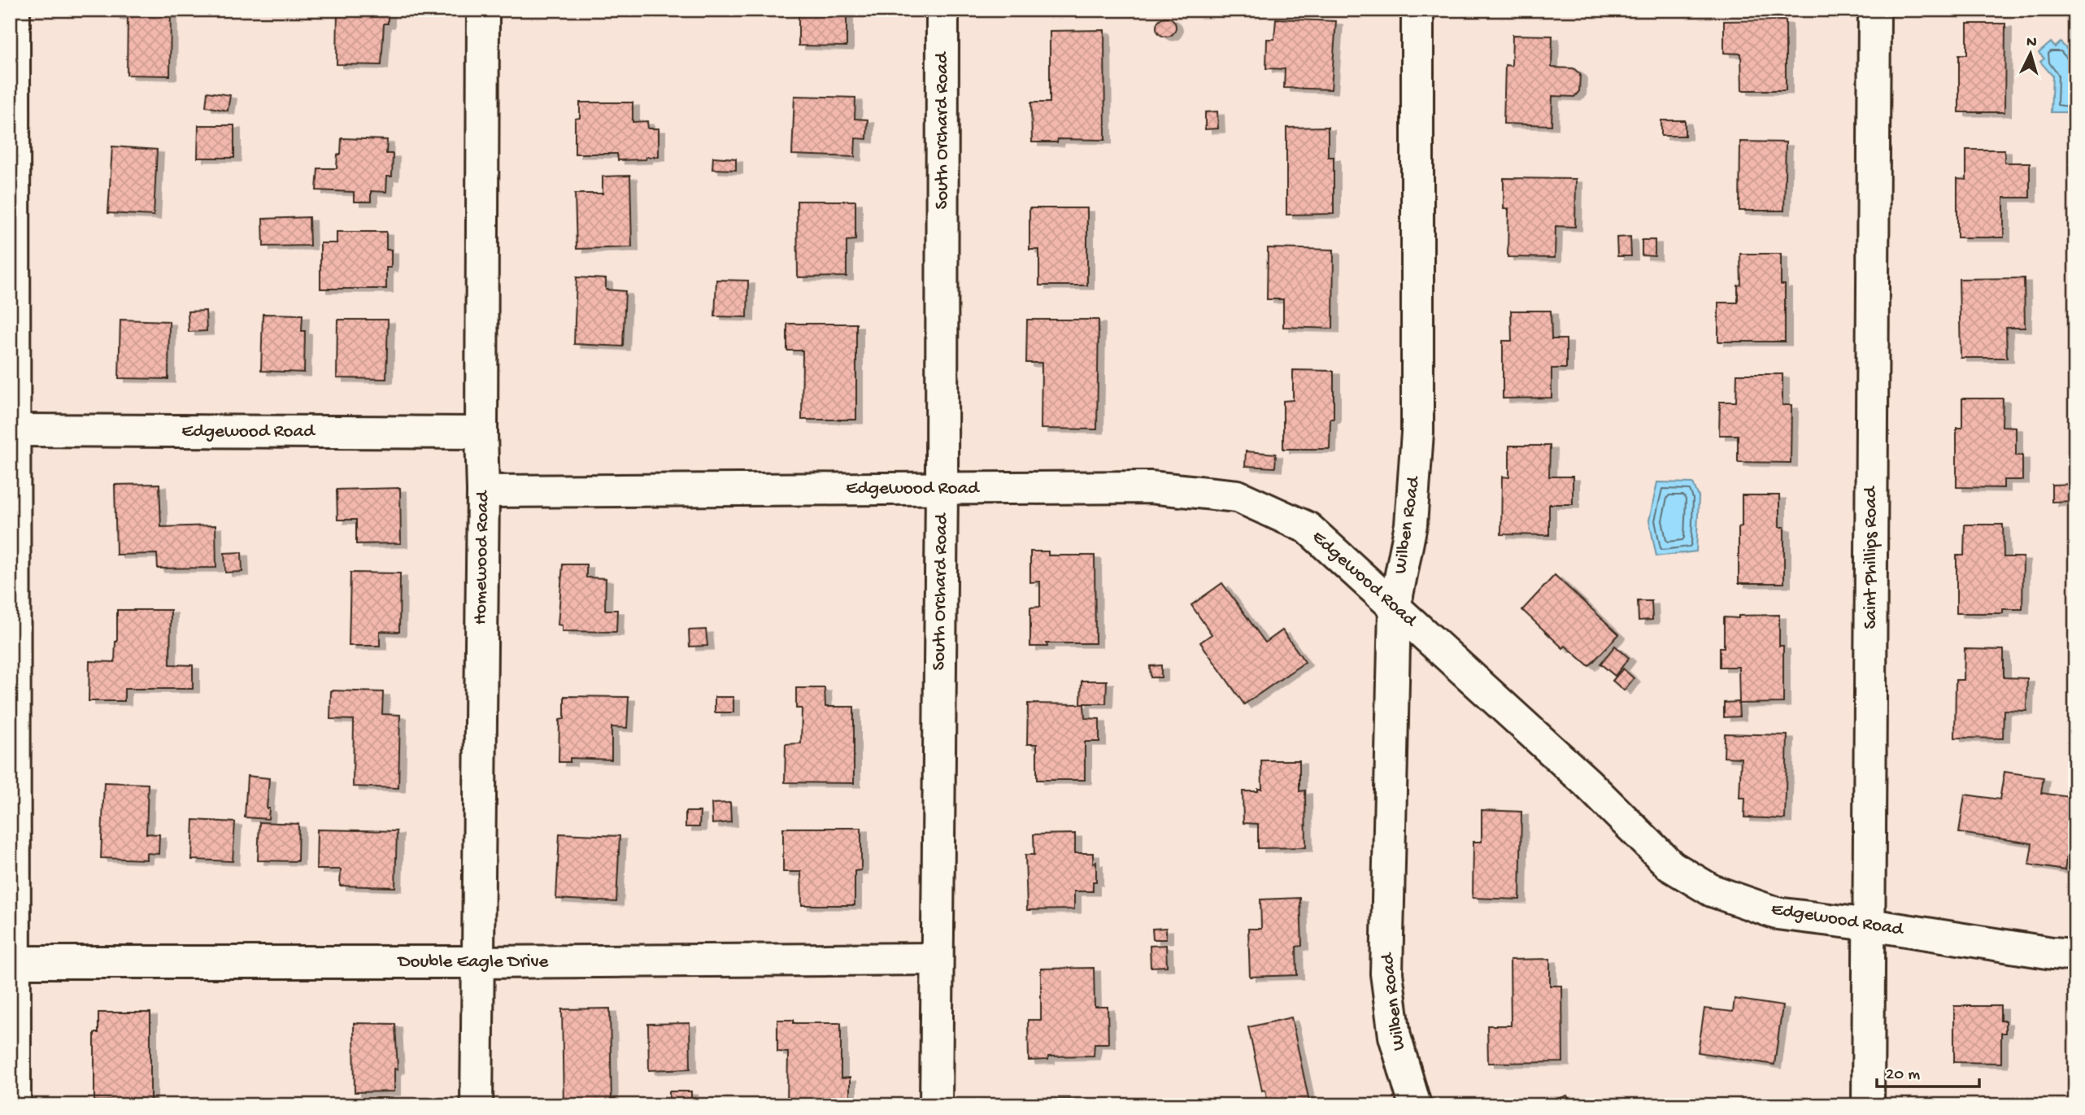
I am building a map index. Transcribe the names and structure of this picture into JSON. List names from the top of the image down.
{
  "streets": {
    "street": [
      "South Orchard Road",
      "Edgewood Road",
      "Wilben Road",
      "Homewood Road",
      "Saint Phillips Road",
      "Double Eagle Drive"
    ]
  },
  "crossings": [
    ["South Orchard Road", "Edgewood Road"],
    ["South Orchard Road", "Double Eagle Drive"],
    ["Edgewood Road", "Wilben Road"],
    ["Edgewood Road", "Homewood Road"],
    ["Edgewood Road", "Saint Phillips Road"],
    ["Homewood Road", "Double Eagle Drive"]
  ],
  "scale_bar": "20 m",
  "north": "top"
}
